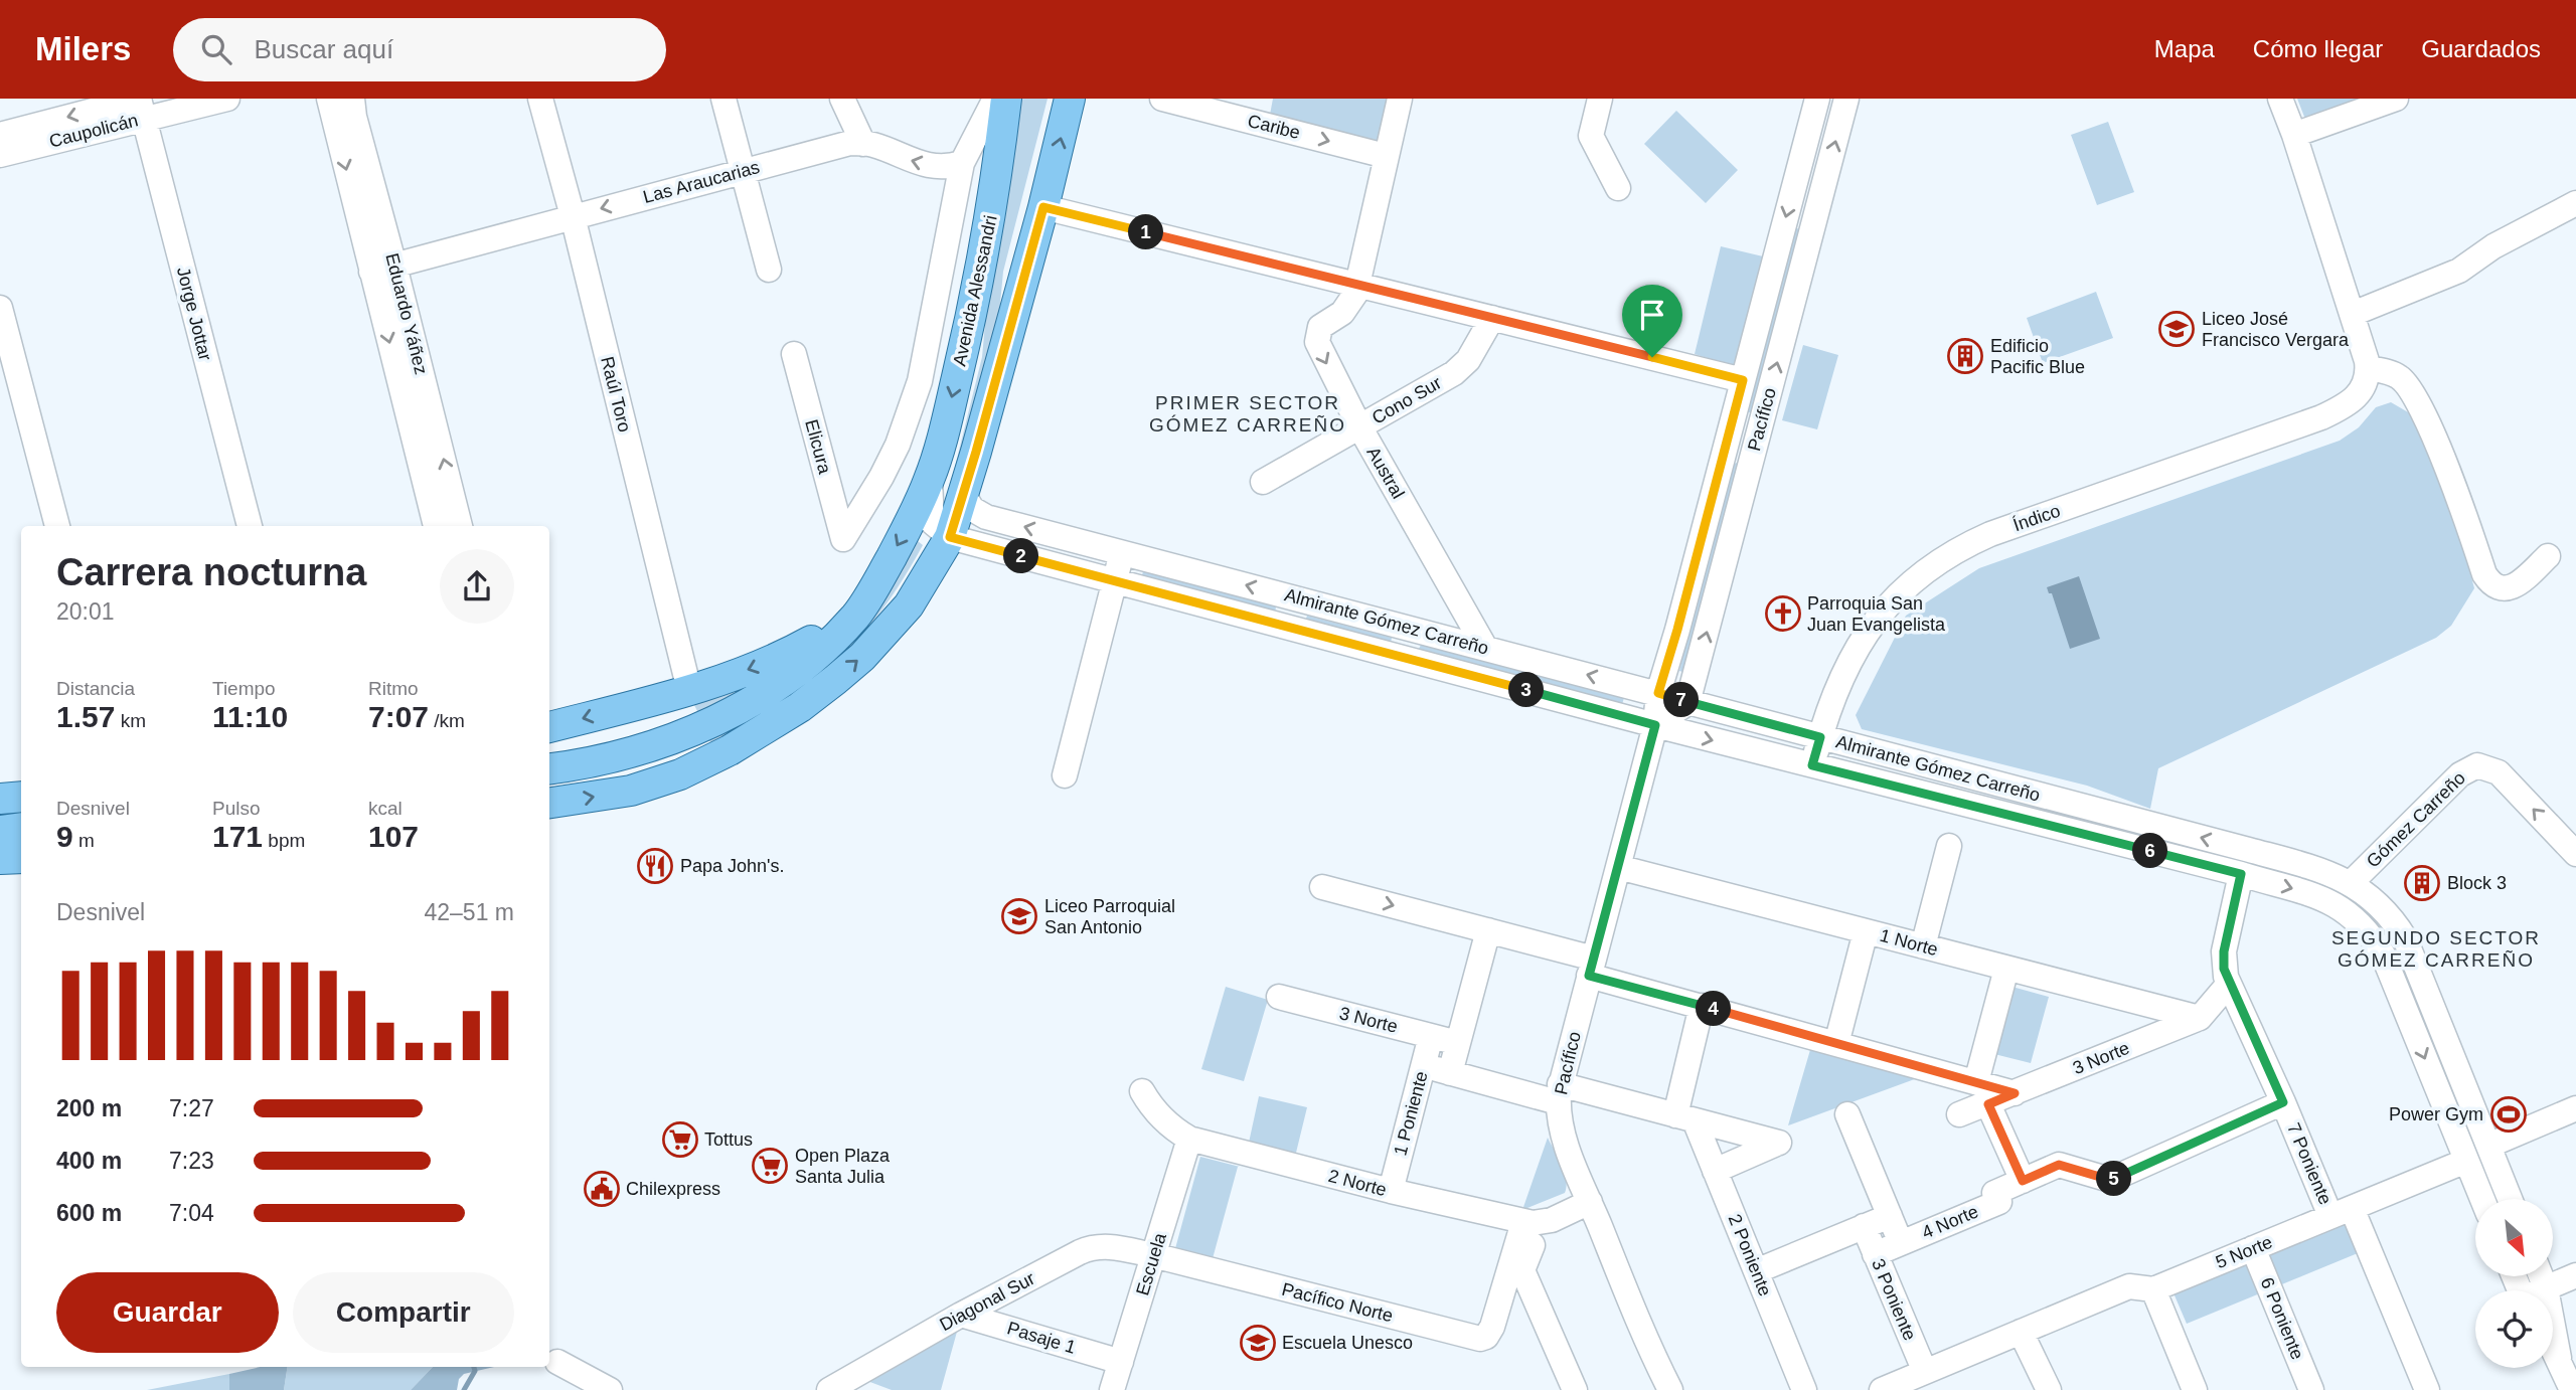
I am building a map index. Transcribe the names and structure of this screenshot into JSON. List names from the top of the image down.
{
  "streets": {
    "main road": ["Avenida Alessandri"],
    "street": [
      "Caribe",
      "Caupolicán",
      "Las Araucarias",
      "Jorge Jottar",
      "Eduardo Yáñez",
      "Raúl Toro",
      "Cono Sur",
      "Pacífico",
      "Elicura",
      "Austral",
      "Índico",
      "Almirante Gómez Carreño",
      "Gómez Carreño",
      "1 Norte",
      "3 Norte",
      "1 Poniente",
      "7 Poniente",
      "2 Norte",
      "4 Norte",
      "5 Norte",
      "2 Poniente",
      "Escuela",
      "3 Poniente",
      "Diagonal Sur",
      "Pacífico Norte",
      "6 Poniente",
      "Pasaje 1"
    ]
  },
  "crossings": [
    ["Caribe", "Austral"],
    ["Caupolicán", "Jorge Jottar"],
    ["Las Araucarias", "Eduardo Yáñez"],
    ["Las Araucarias", "Raúl Toro"],
    ["Las Araucarias", "Elicura"],
    ["Avenida Alessandri", "Almirante Gómez Carreño"],
    ["Cono Sur", "Austral"],
    ["Pacífico", "Almirante Gómez Carreño"],
    ["Pacífico", "1 Norte"],
    ["Austral", "Almirante Gómez Carreño"],
    ["Índico", "Almirante Gómez Carreño"],
    ["Almirante Gómez Carreño", "Gómez Carreño"],
    ["Almirante Gómez Carreño", "7 Poniente"],
    ["Almirante Gómez Carreño", "5 Norte"],
    ["1 Norte", "3 Norte"],
    ["3 Norte", "1 Poniente"],
    ["3 Norte", "7 Poniente"],
    ["1 Poniente", "2 Norte"],
    ["7 Poniente", "4 Norte"],
    ["7 Poniente", "5 Norte"],
    ["2 Norte", "Escuela"],
    ["2 Norte", "Pacífico Norte"],
    ["4 Norte", "3 Poniente"],
    ["5 Norte", "6 Poniente"],
    ["Escuela", "Diagonal Sur"],
    ["Escuela", "Pacífico Norte"],
    ["Escuela", "Pasaje 1"],
    ["Diagonal Sur", "Pacífico Norte"],
    ["Diagonal Sur", "Pasaje 1"]
  ],
  "one_way": ["Las Araucarias"],
  "districts": ["PRIMER SECTOR GÓMEZ CARREÑO", "SEGUNDO SECTOR GÓMEZ CARREÑO"],
  "places": {
    "school or university": ["Liceo José Francisco Vergara", "Liceo Parroquial San Antonio", "Escuela Unesco"],
    "building": ["Edificio Pacific Blue", "Block 3"],
    "church": ["Parroquia San Juan Evangelista"],
    "restaurant": ["Papa John's."],
    "sports": ["Power Gym"],
    "supermarket": ["Tottus", "Open Plaza Santa Julia"],
    "public building": ["Chilexpress"]
  },
  "north": "bottom right",
  "page": {
    "header": "Milers",
    "search": "Buscar aquí",
    "nav": ["Mapa", "Cómo llegar", "Guardados"],
    "pins": [
      "1",
      "2",
      "3",
      "7",
      "6",
      "4",
      "5"
    ],
    "heading": ["Carrera nocturna", "20:01"],
    "stats": [
      ["Distancia", "1.57 km"],
      ["Tiempo", "11:10"],
      ["Ritmo", "7:07 /km"],
      ["Desnivel", "9 m"],
      ["Pulso", "171 bpm"],
      ["kcal", "107"]
    ],
    "chart": ["Desnivel", "42–51 m"],
    "list": [
      {
        "name": "200 m",
        "note": "7:27"
      },
      {
        "name": "400 m",
        "note": "7:23"
      },
      {
        "name": "600 m",
        "note": "7:04"
      }
    ],
    "buttons": ["Guardar", "Compartir"]
  }
}
